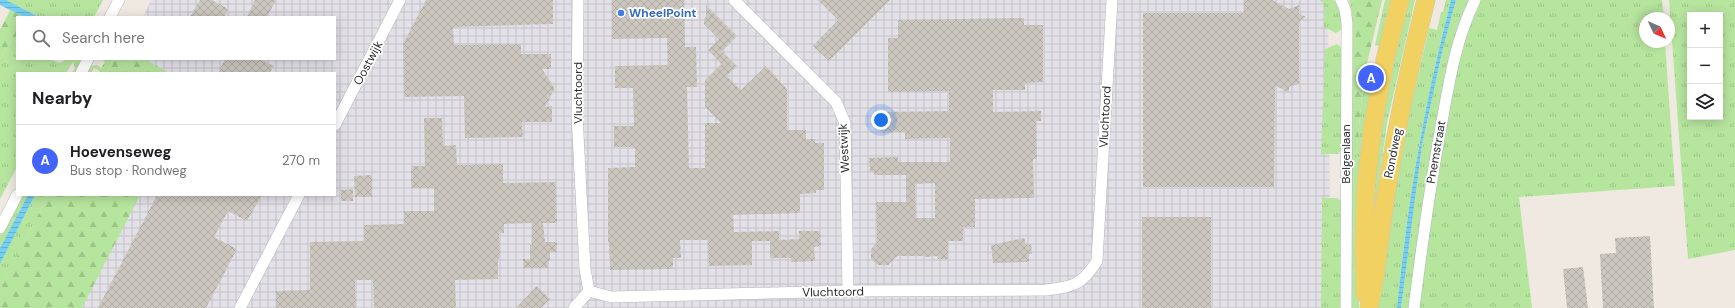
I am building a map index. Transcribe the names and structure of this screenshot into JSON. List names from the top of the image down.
{
  "streets": {
    "main road": ["Rondweg"],
    "street": [
      "Oostwijk",
      "Vluchtoord",
      "Westwijk",
      "Pnemstraat",
      "Belgenlaan"
    ]
  },
  "crossings": [
    ["Vluchtoord", "Westwijk"]
  ],
  "places": ["WheelPoint"],
  "north": "bottom right",
  "page": {
    "map_buttons": ["+", "−"],
    "search": "Search here",
    "pins": "A",
    "heading": "Nearby",
    "list": [
      {
        "mark": "A",
        "name": "Hoevenseweg",
        "note": "Bus stop · Rondweg",
        "value": "270 m"
      }
    ]
  }
}
